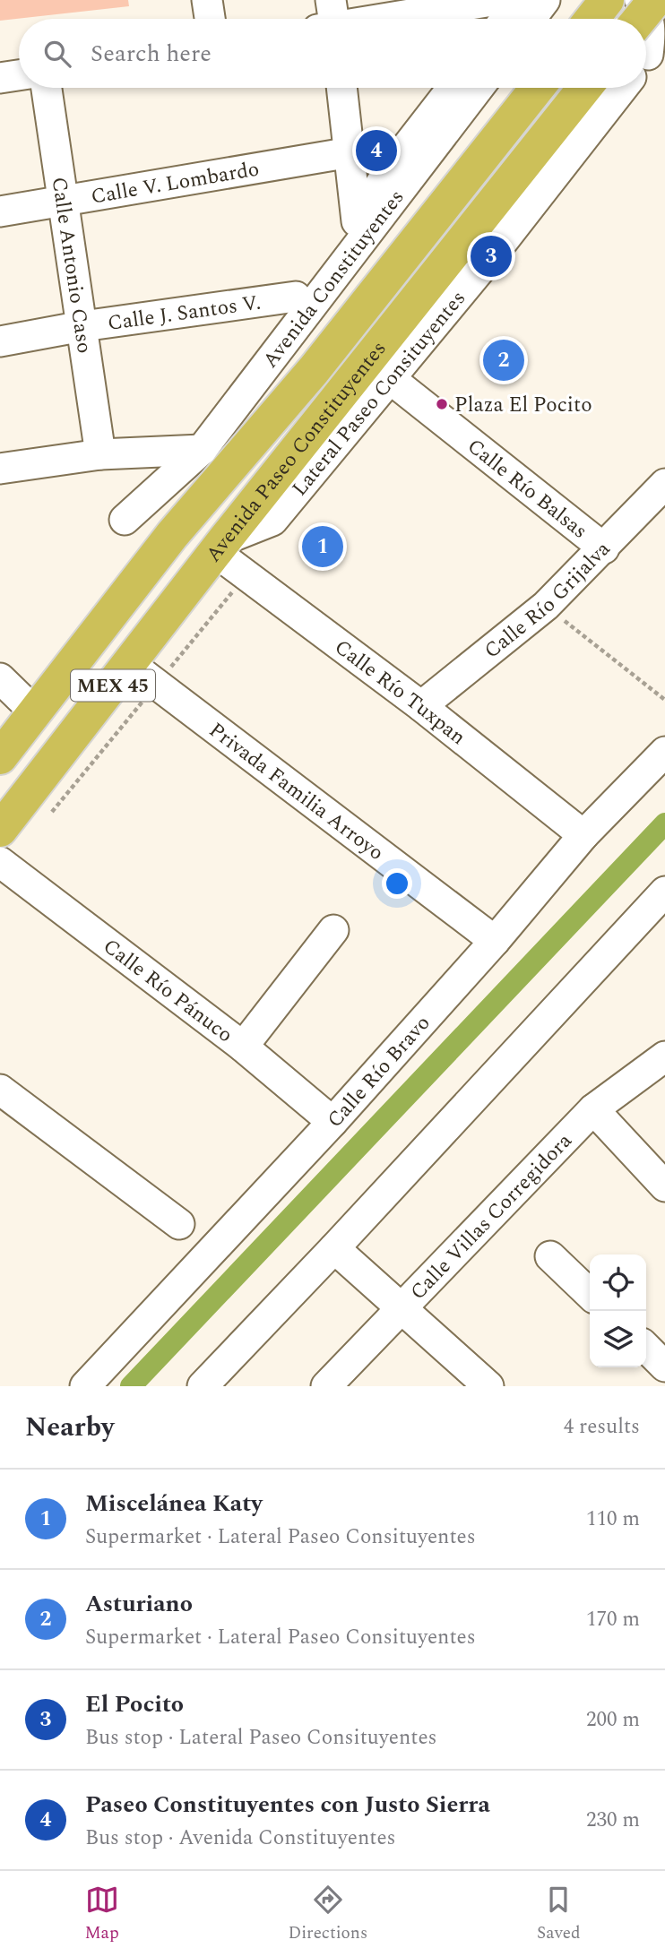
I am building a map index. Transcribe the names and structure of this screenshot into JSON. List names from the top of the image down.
{
  "streets": {
    "highway": ["Avenida Paseo Constituyentes", "MEX 45"],
    "street": [
      "Calle V. Lombardo",
      "Calle Antonio Caso",
      "Avenida Constituyentes",
      "Calle J. Santos V.",
      "Lateral Paseo Consituyentes",
      "Calle Río Balsas",
      "Calle Río Grijalva",
      "Calle Río Tuxpan",
      "Privada Familia Arroyo",
      "Calle Río Pánuco",
      "Calle Río Bravo",
      "Calle Villas Corregidora"
    ]
  },
  "crossings": [
    ["Calle V. Lombardo", "Calle Antonio Caso"],
    ["Calle Antonio Caso", "Calle J. Santos V."],
    ["Avenida Constituyentes", "Calle J. Santos V."],
    ["Avenida Constituyentes", "Avenida Paseo Constituyentes"],
    ["Lateral Paseo Consituyentes", "Avenida Paseo Constituyentes"],
    ["Lateral Paseo Consituyentes", "Calle Río Balsas"],
    ["Lateral Paseo Consituyentes", "Calle Río Tuxpan"],
    ["Avenida Paseo Constituyentes", "Calle Río Tuxpan"],
    ["Avenida Paseo Constituyentes", "Privada Familia Arroyo"],
    ["Calle Río Balsas", "Calle Río Grijalva"],
    ["Calle Río Grijalva", "Calle Río Tuxpan"],
    ["Calle Río Tuxpan", "Calle Río Bravo"],
    ["Privada Familia Arroyo", "Calle Río Bravo"],
    ["Calle Río Pánuco", "Calle Río Bravo"]
  ],
  "places": ["Plaza El Pocito"],
  "page": {
    "search": "Search here",
    "pins": [
      "4",
      "3",
      "2",
      "1"
    ],
    "heading": ["Nearby", "4 results"],
    "list": [
      {
        "mark": "1",
        "name": "Miscelánea Katy",
        "note": "Supermarket · Lateral Paseo Consituyentes",
        "value": "110 m"
      },
      {
        "mark": "2",
        "name": "Asturiano",
        "note": "Supermarket · Lateral Paseo Consituyentes",
        "value": "170 m"
      },
      {
        "mark": "3",
        "name": "El Pocito",
        "note": "Bus stop · Lateral Paseo Consituyentes",
        "value": "200 m"
      },
      {
        "mark": "4",
        "name": "Paseo Constituyentes con Justo Sierra",
        "note": "Bus stop · Avenida Constituyentes",
        "value": "230 m"
      }
    ],
    "nav": ["Map", "Directions", "Saved"]
  }
}
